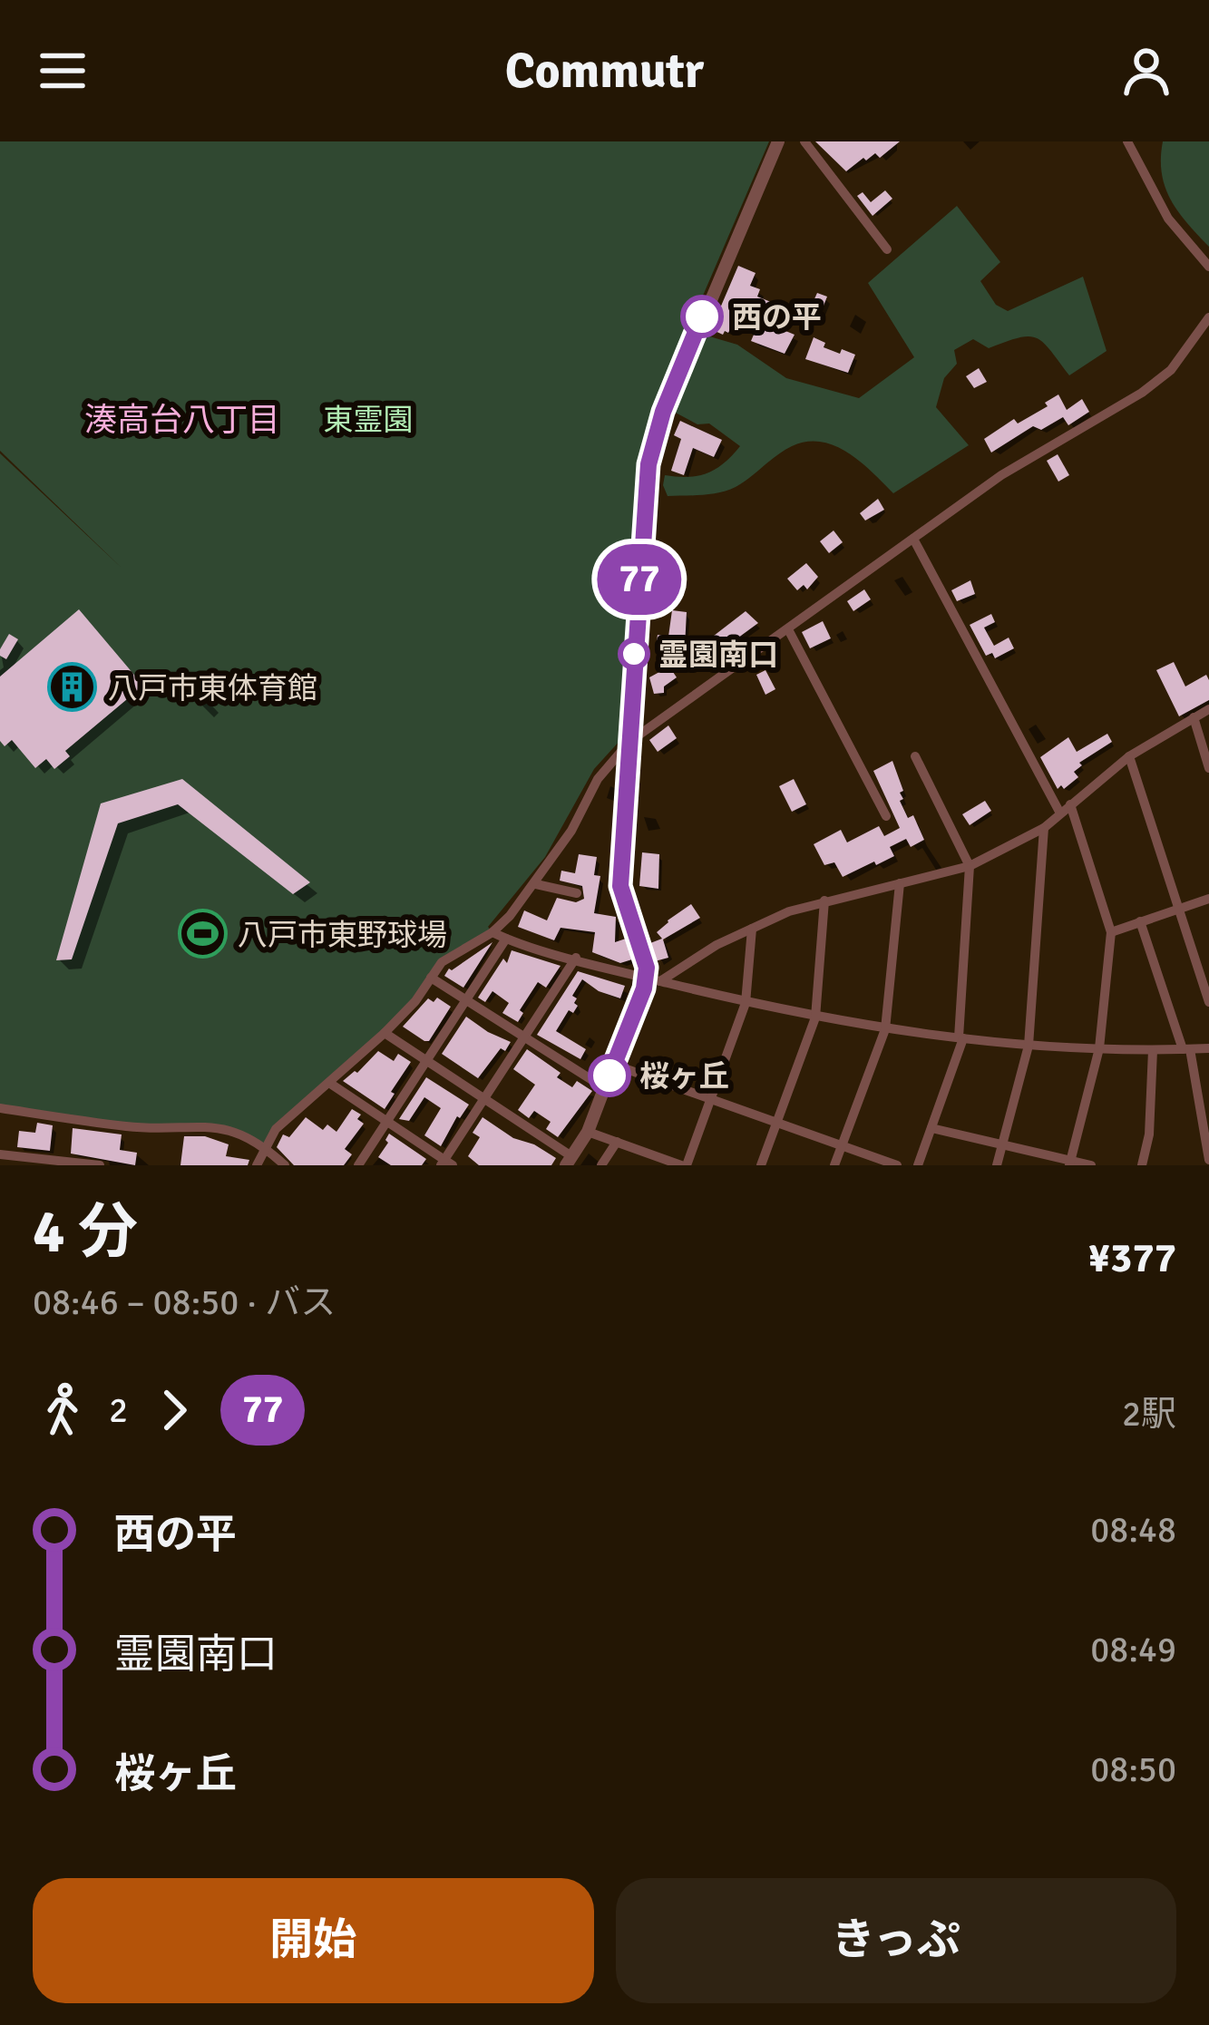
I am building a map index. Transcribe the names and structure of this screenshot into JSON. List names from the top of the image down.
{
  "districts": ["湊高台八丁目"],
  "parks": ["東霊園"],
  "places": {
    "other": ["西の平", "霊園南口", "桜ヶ丘"],
    "building": ["八戸市東体育館"],
    "sports": ["八戸市東野球場"]
  },
  "lines": ["bus line 77"],
  "page": {
    "header": "Commutr",
    "on_map": "77",
    "heading": ["4 分", "08:46 – 08:50 · バス", "¥377"],
    "legs": ["2", "77", "2駅"],
    "list": [
      {
        "name": "西の平",
        "value": "08:48"
      },
      {
        "name": "霊園南口",
        "value": "08:49"
      },
      {
        "name": "桜ヶ丘",
        "value": "08:50"
      }
    ],
    "buttons": ["開始", "きっぷ"]
  }
}
